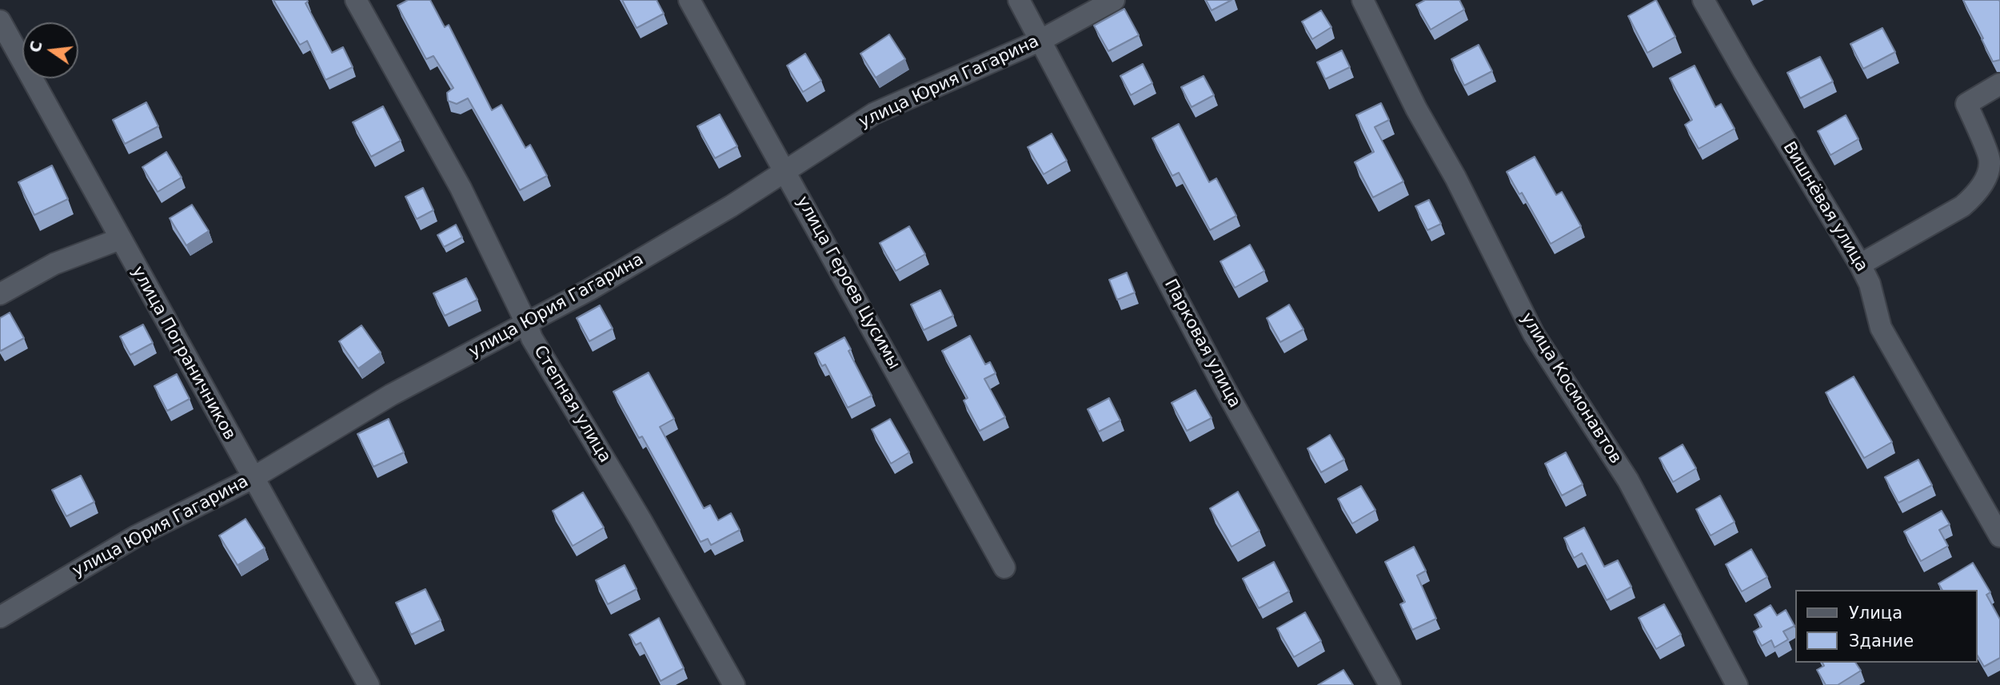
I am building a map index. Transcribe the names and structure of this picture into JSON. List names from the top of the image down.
{
  "streets": {
    "street": [
      "улица Юрия Гагарина",
      "Вишнёвая улица",
      "улица Героев Цусимы",
      "Парковая улица",
      "улица Пограничников",
      "улица Космонавтов",
      "Степная улица"
    ]
  },
  "crossings": [
    ["улица Юрия Гагарина", "улица Героев Цусимы"],
    ["улица Юрия Гагарина", "Парковая улица"],
    ["улица Юрия Гагарина", "улица Пограничников"],
    ["улица Юрия Гагарина", "Степная улица"]
  ],
  "legend": ["Улица", "Здание"],
  "north": "left"
}
